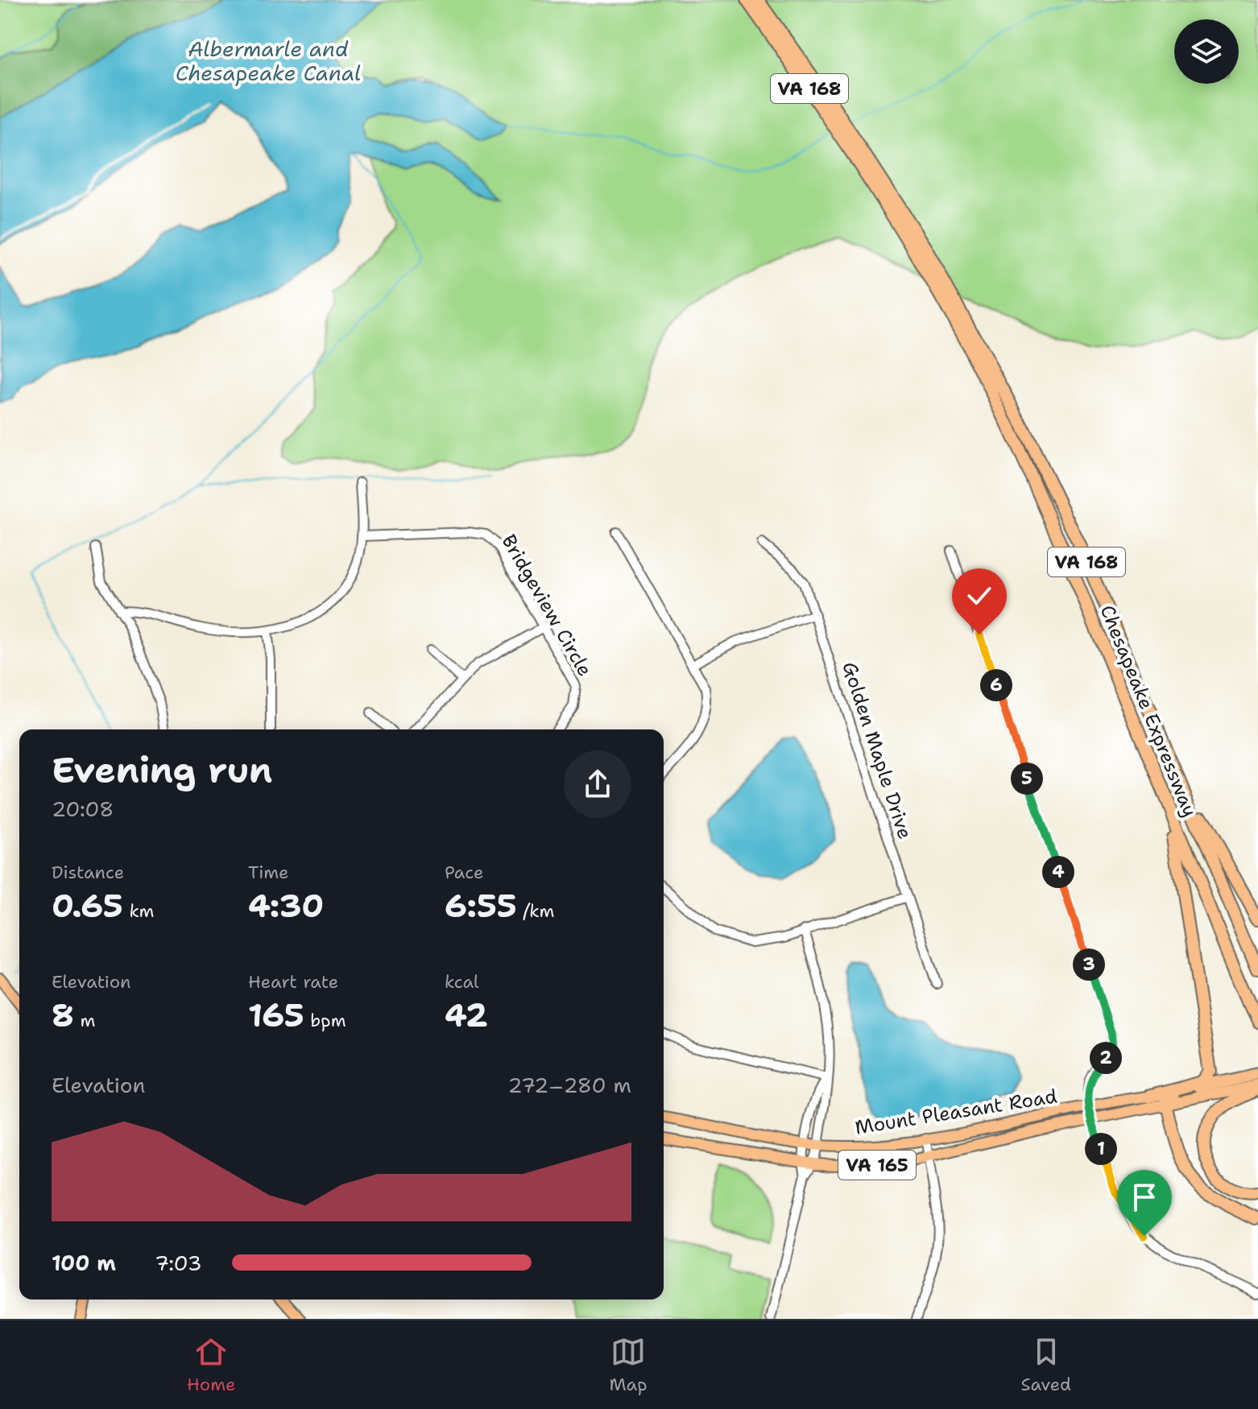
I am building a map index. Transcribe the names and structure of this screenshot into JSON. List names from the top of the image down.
{
  "streets": {
    "highway": [
      "VA 168",
      "Chesapeake Expressway",
      "Mount Pleasant Road",
      "VA 165"
    ],
    "street": ["Bridgeview Circle", "Golden Maple Drive"]
  },
  "crossings": [
    ["VA 168", "Chesapeake Expressway"]
  ],
  "water": ["Albermarle and Chesapeake Canal"],
  "page": {
    "pins": [
      "6",
      "5",
      "4",
      "3",
      "2",
      "1"
    ],
    "heading": ["Evening run", "20:08"],
    "stats": [
      ["Distance", "0.65 km"],
      ["Time", "4:30"],
      ["Pace", "6:55 /km"],
      ["Elevation", "8 m"],
      ["Heart rate", "165 bpm"],
      ["kcal", "42"]
    ],
    "chart": ["Elevation", "272–280 m"],
    "list": [
      {
        "name": "100 m",
        "note": "7:03"
      }
    ],
    "tabs": ["Home", "Map", "Saved"]
  }
}
